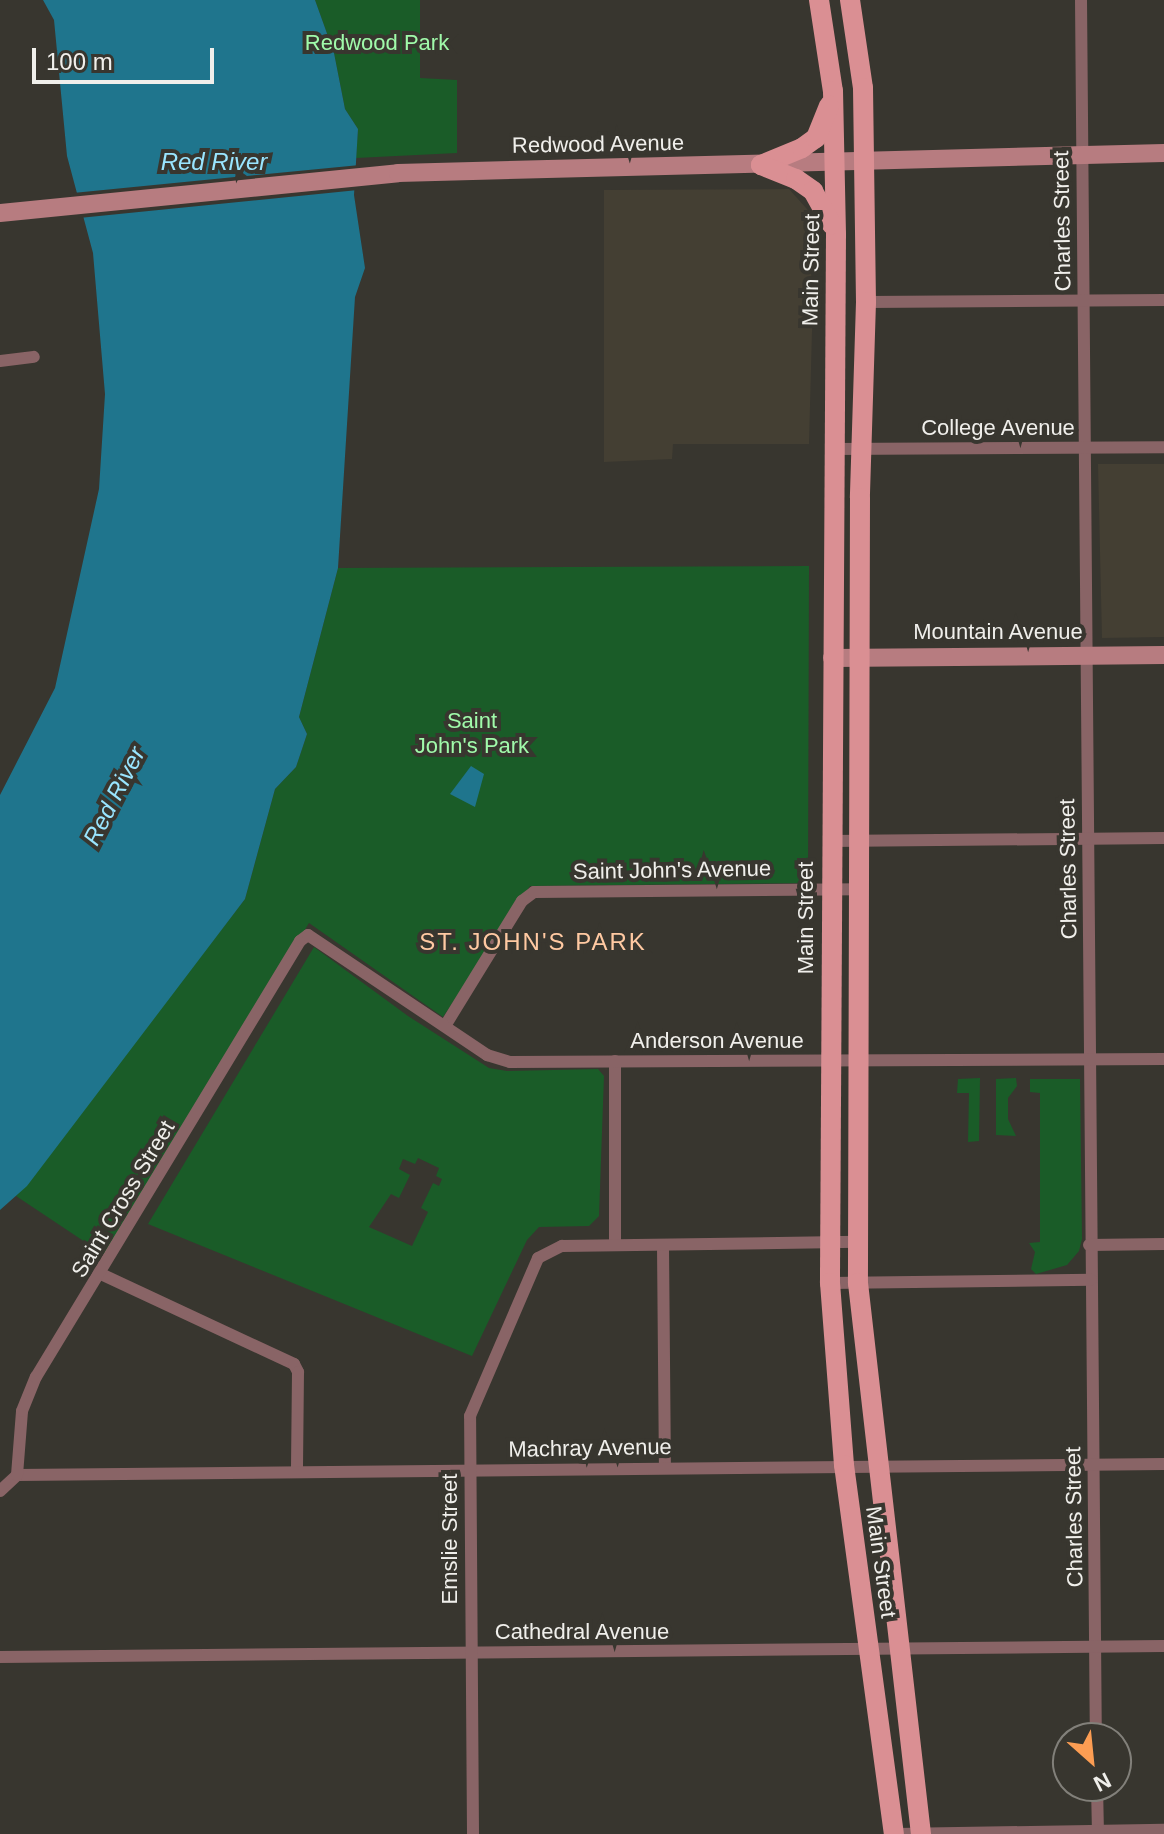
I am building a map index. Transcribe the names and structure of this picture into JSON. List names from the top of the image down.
{
  "streets": {
    "main road": ["Redwood Avenue", "Main Street", "Mountain Avenue"],
    "street": [
      "Charles Street",
      "College Avenue",
      "Saint John's Avenue",
      "Anderson Avenue",
      "Saint Cross Street",
      "Machray Avenue",
      "Emslie Street",
      "Cathedral Avenue"
    ]
  },
  "crossings": [
    ["Redwood Avenue", "Charles Street"],
    ["Redwood Avenue", "Main Street"],
    ["Charles Street", "College Avenue"],
    ["Charles Street", "Mountain Avenue"],
    ["Charles Street", "Anderson Avenue"],
    ["Charles Street", "Machray Avenue"],
    ["Charles Street", "Cathedral Avenue"],
    ["Main Street", "College Avenue"],
    ["Main Street", "Mountain Avenue"],
    ["Main Street", "Saint John's Avenue"],
    ["Main Street", "Anderson Avenue"],
    ["Main Street", "Machray Avenue"],
    ["Main Street", "Cathedral Avenue"],
    ["Saint John's Avenue", "Anderson Avenue"],
    ["Anderson Avenue", "Saint Cross Street"],
    ["Saint Cross Street", "Machray Avenue"],
    ["Machray Avenue", "Emslie Street"],
    ["Emslie Street", "Cathedral Avenue"]
  ],
  "districts": ["ST. JOHN'S PARK"],
  "water": ["Red River"],
  "parks": ["Redwood Park", "Saint John's Park"],
  "scale_bar": "100 m",
  "north": "bottom right"
}
